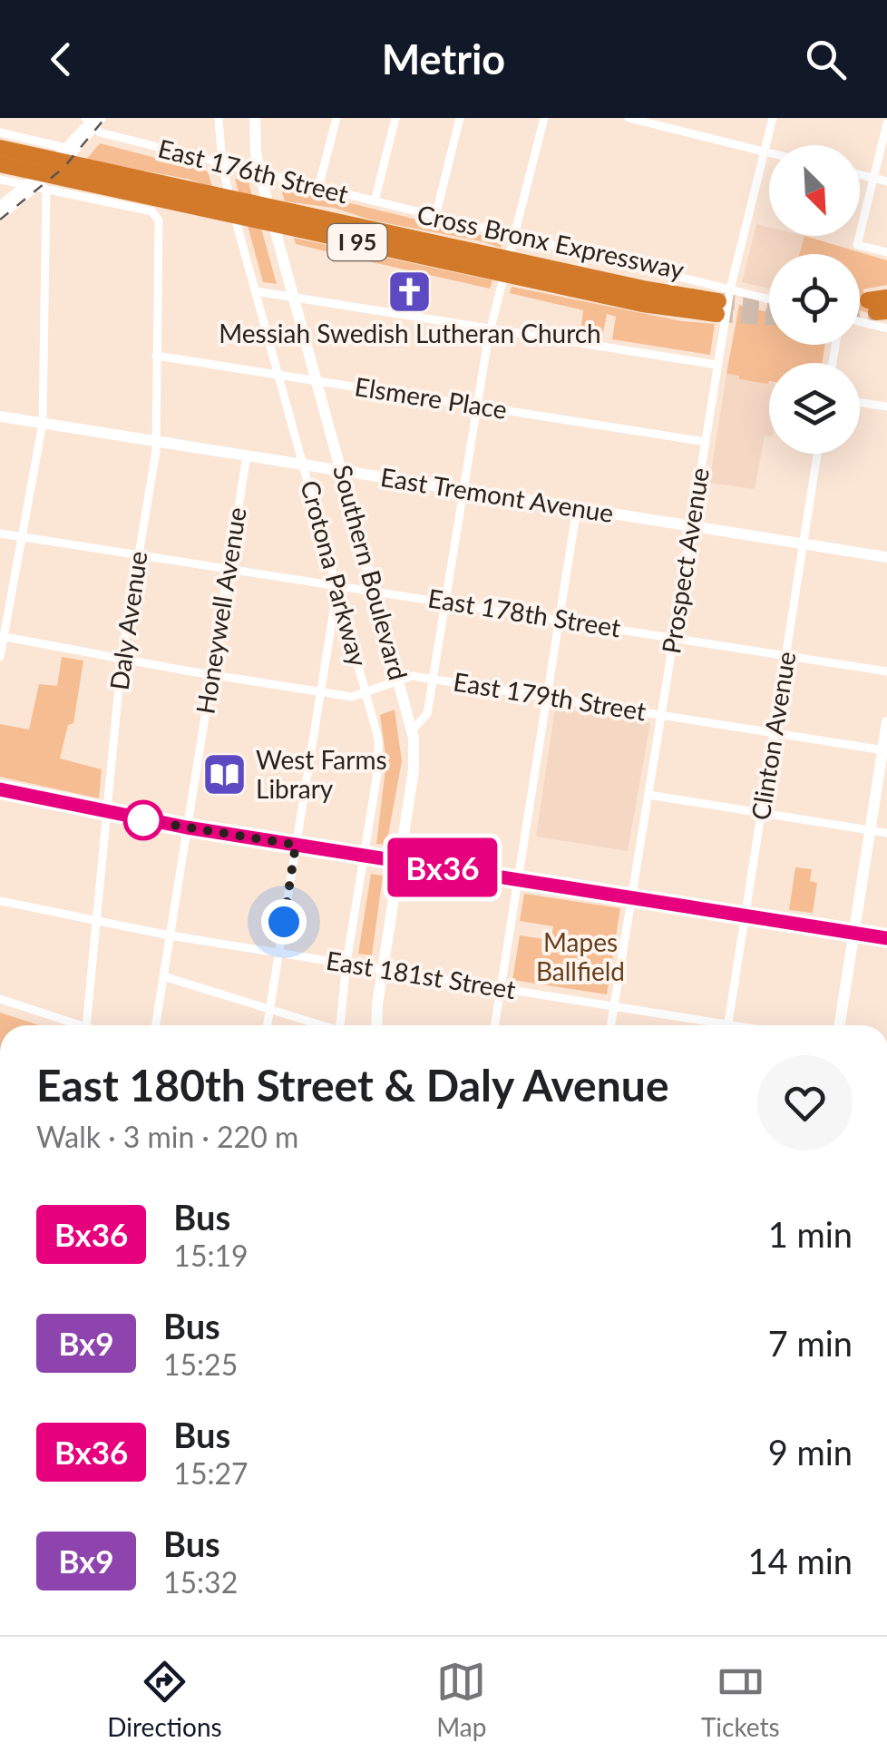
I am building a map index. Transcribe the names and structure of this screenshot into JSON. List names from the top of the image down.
{
  "streets": {
    "highway": ["I 95", "Cross Bronx Expressway"],
    "main road": ["East Tremont Avenue", "Southern Boulevard"],
    "street": [
      "East 176th Street",
      "Elsmere Place",
      "Prospect Avenue",
      "Crotona Parkway",
      "Honeywell Avenue",
      "East 178th Street",
      "Daly Avenue",
      "East 179th Street",
      "Clinton Avenue",
      "East 181st Street"
    ]
  },
  "crossings": [
    ["East 176th Street", "Cross Bronx Expressway"],
    ["East 176th Street", "Prospect Avenue"],
    ["East 176th Street", "Southern Boulevard"],
    ["East 176th Street", "Crotona Parkway"],
    ["Cross Bronx Expressway", "Prospect Avenue"],
    ["Elsmere Place", "Prospect Avenue"],
    ["Elsmere Place", "Southern Boulevard"],
    ["Elsmere Place", "Crotona Parkway"],
    ["Elsmere Place", "Daly Avenue"],
    ["East Tremont Avenue", "Prospect Avenue"],
    ["East Tremont Avenue", "Southern Boulevard"],
    ["East Tremont Avenue", "Crotona Parkway"],
    ["East Tremont Avenue", "Honeywell Avenue"],
    ["East Tremont Avenue", "Daly Avenue"],
    ["East Tremont Avenue", "Clinton Avenue"],
    ["Prospect Avenue", "East 178th Street"],
    ["Prospect Avenue", "East 179th Street"],
    ["Prospect Avenue", "East 181st Street"],
    ["Southern Boulevard", "East 178th Street"],
    ["Southern Boulevard", "East 179th Street"],
    ["Southern Boulevard", "East 181st Street"],
    ["Crotona Parkway", "East 178th Street"],
    ["Crotona Parkway", "East 179th Street"],
    ["Crotona Parkway", "East 181st Street"],
    ["Honeywell Avenue", "East 178th Street"],
    ["Honeywell Avenue", "East 179th Street"],
    ["Honeywell Avenue", "East 181st Street"],
    ["East 178th Street", "Daly Avenue"],
    ["East 178th Street", "Clinton Avenue"],
    ["Daly Avenue", "East 179th Street"],
    ["Daly Avenue", "East 181st Street"],
    ["East 179th Street", "Clinton Avenue"]
  ],
  "parks": ["Mapes Ballfield"],
  "places": {
    "church": ["Messiah Swedish Lutheran Church"],
    "library": ["West Farms Library"]
  },
  "lines": ["bus line Bx36"],
  "north": "bottom right",
  "page": {
    "header": "Metrio",
    "on_map": "Bx36",
    "heading": ["East 180th Street & Daly Avenue", "Walk · 3 min · 220 m"],
    "list": [
      {
        "mark": "Bx36",
        "name": "Bus",
        "note": "15:19",
        "value": "1 min"
      },
      {
        "mark": "Bx9",
        "name": "Bus",
        "note": "15:25",
        "value": "7 min"
      },
      {
        "mark": "Bx36",
        "name": "Bus",
        "note": "15:27",
        "value": "9 min"
      },
      {
        "mark": "Bx9",
        "name": "Bus",
        "note": "15:32",
        "value": "14 min"
      }
    ],
    "tabs": ["Directions", "Map", "Tickets"]
  }
}
